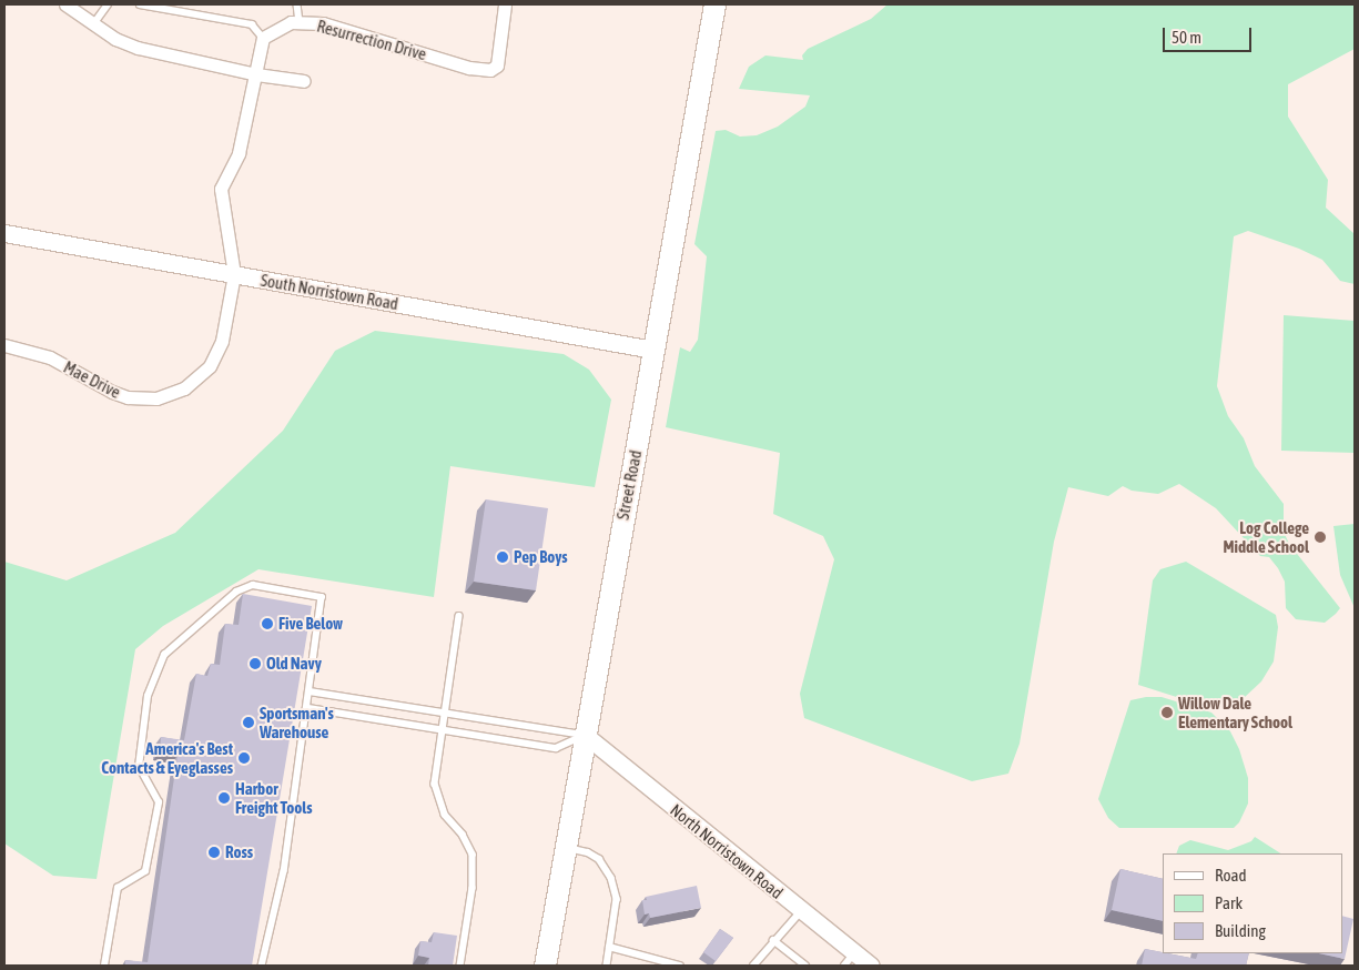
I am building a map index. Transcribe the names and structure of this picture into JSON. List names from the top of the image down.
{
  "streets": {
    "main road": ["Street Road"],
    "street": [
      "Resurrection Drive",
      "South Norristown Road",
      "Mae Drive",
      "North Norristown Road"
    ]
  },
  "crossings": [
    ["South Norristown Road", "Mae Drive"],
    ["South Norristown Road", "Street Road"],
    ["Street Road", "North Norristown Road"]
  ],
  "places": [
    "Log College Middle School",
    "Pep Boys",
    "Five Below",
    "Old Navy",
    "Willow Dale Elementary School",
    "Sportsman's Warehouse",
    "America's Best Contacts & Eyeglasses",
    "Harbor Freight Tools",
    "Ross"
  ],
  "legend": ["Road", "Park", "Building"],
  "scale_bar": "50 m"
}
